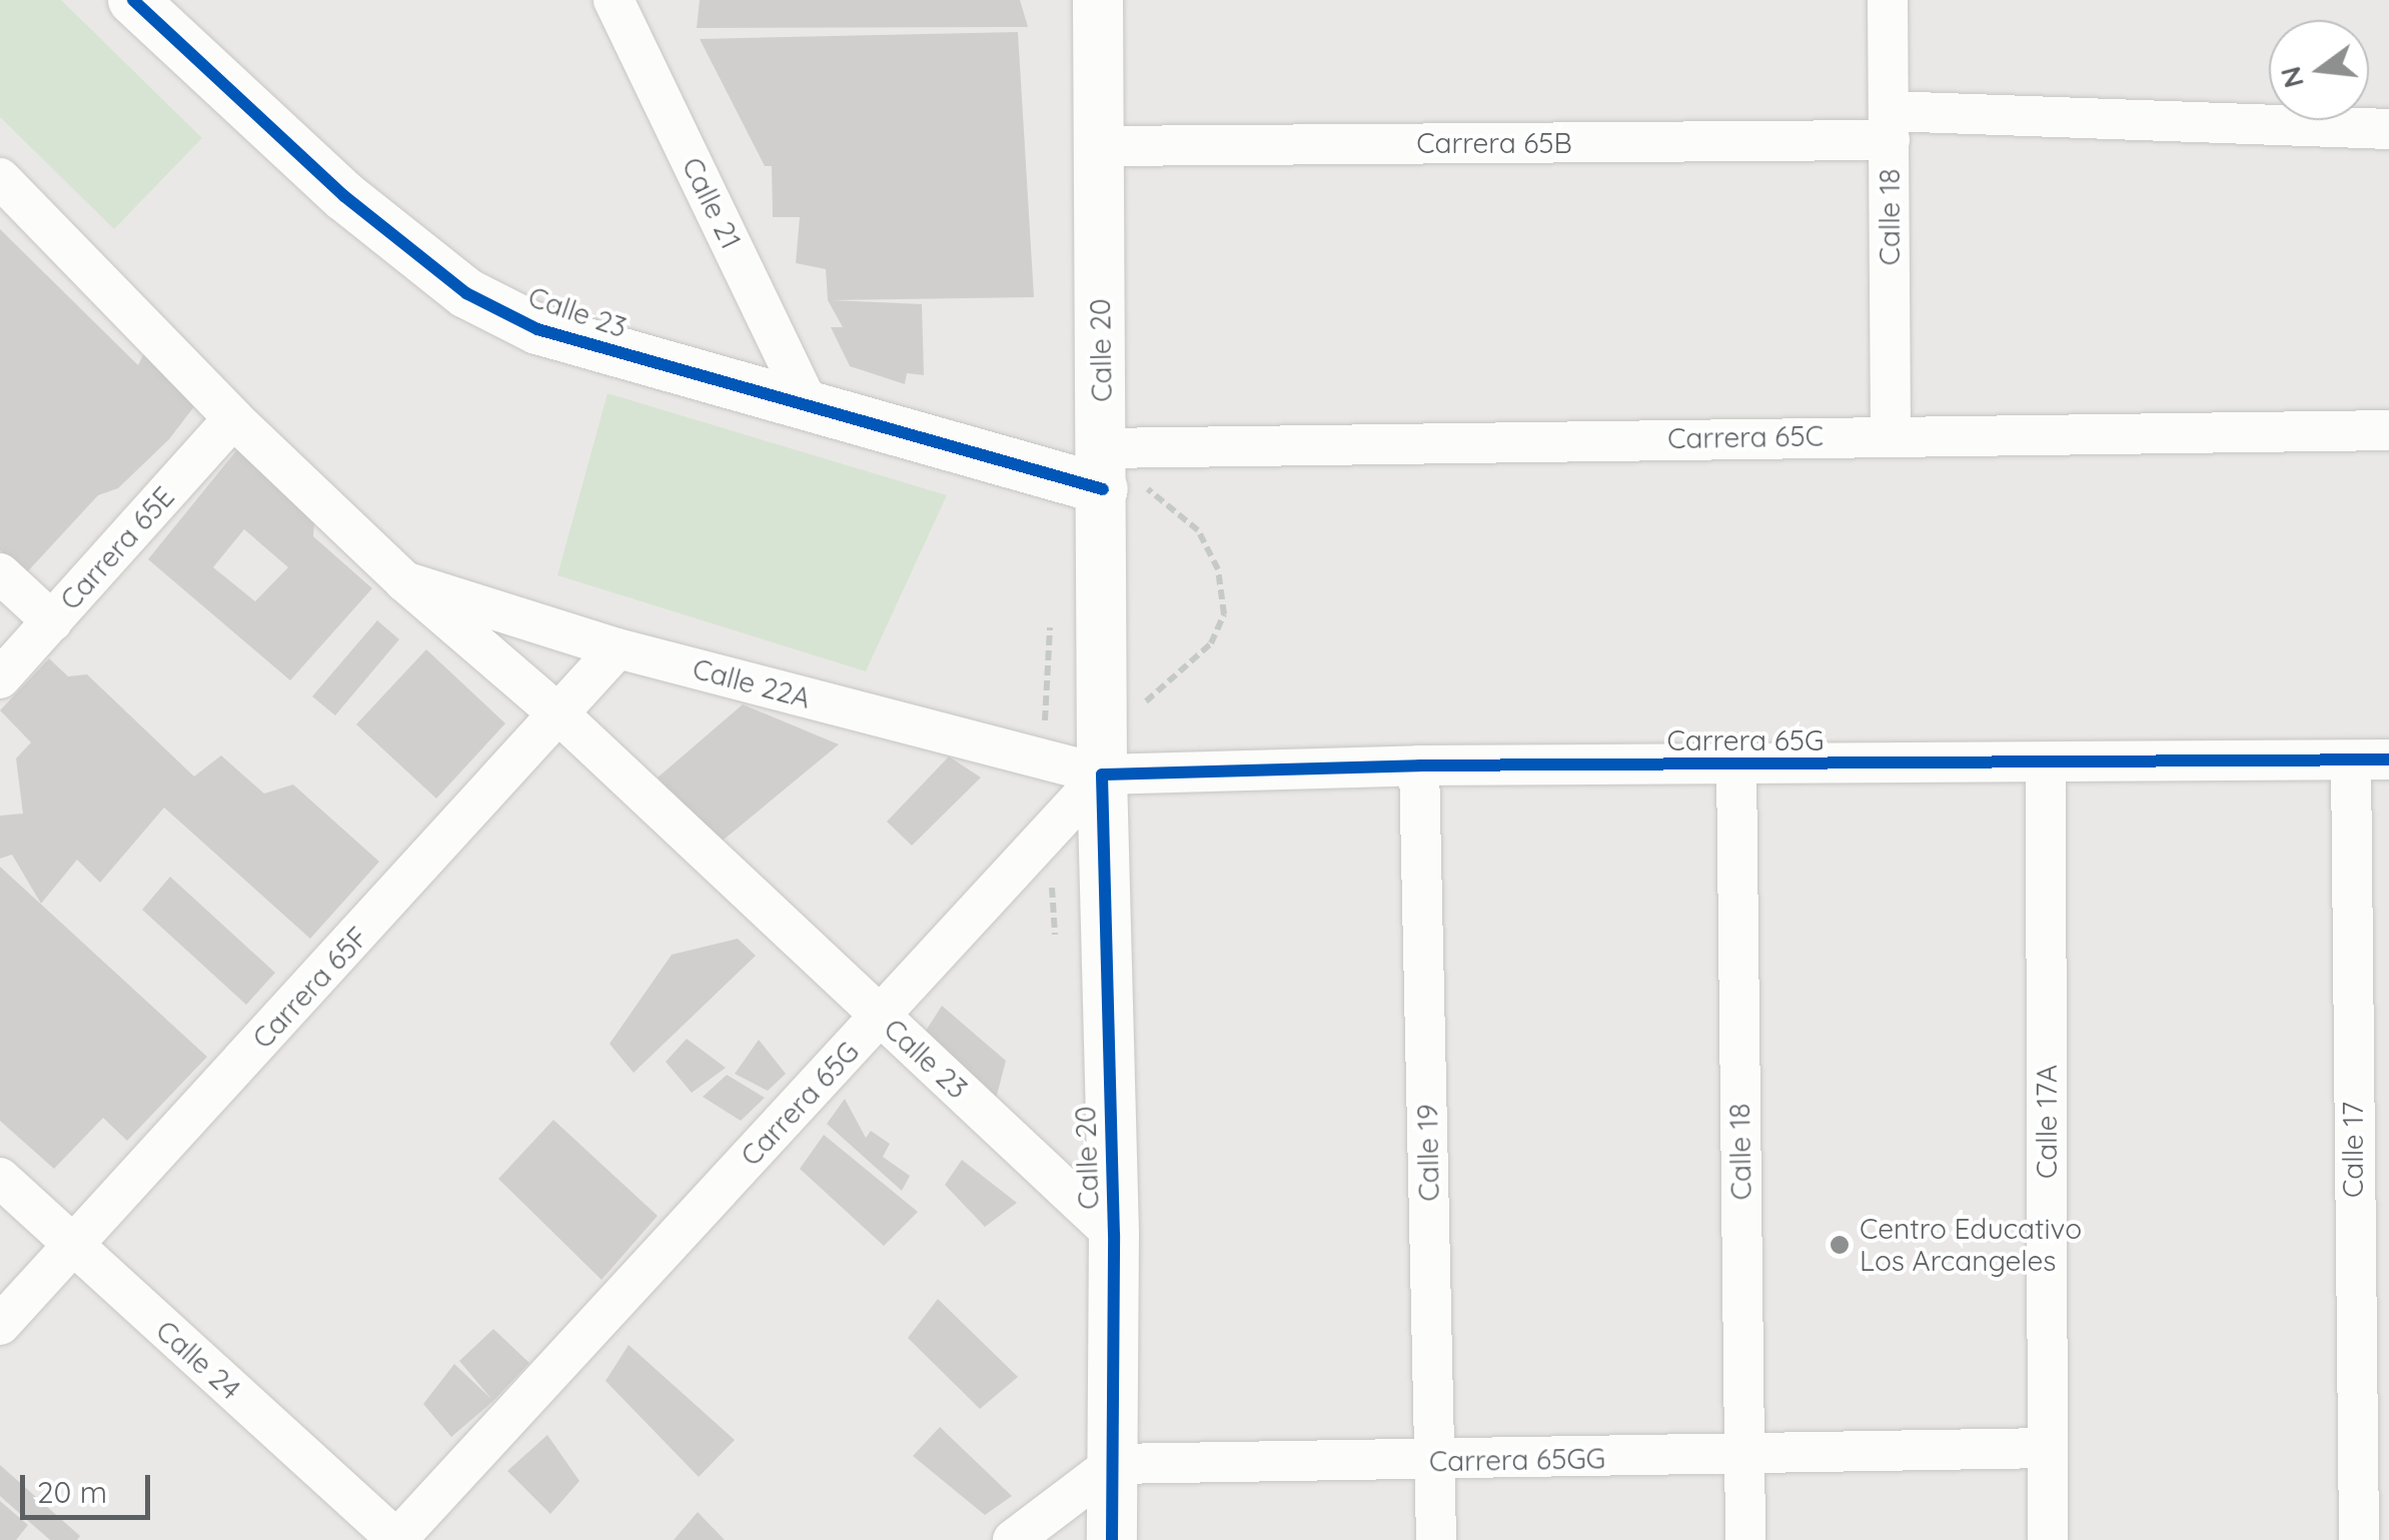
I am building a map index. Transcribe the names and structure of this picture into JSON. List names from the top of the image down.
{
  "streets": {
    "street": [
      "Carrera 65B",
      "Calle 21",
      "Calle 18",
      "Calle 23",
      "Calle 20",
      "Carrera 65C",
      "Carrera 65E",
      "Calle 22A",
      "Carrera 65G",
      "Carrera 65F",
      "Calle 17A",
      "Calle 17",
      "Calle 19",
      "Calle 24",
      "Carrera 65GG"
    ]
  },
  "crossings": [
    ["Carrera 65B", "Calle 18"],
    ["Carrera 65B", "Calle 20"],
    ["Calle 21", "Calle 23"],
    ["Calle 18", "Carrera 65C"],
    ["Calle 18", "Carrera 65G"],
    ["Calle 18", "Carrera 65GG"],
    ["Calle 23", "Calle 20"],
    ["Calle 23", "Carrera 65C"],
    ["Calle 23", "Carrera 65E"],
    ["Calle 23", "Calle 22A"],
    ["Calle 23", "Carrera 65G"],
    ["Calle 23", "Carrera 65F"],
    ["Calle 20", "Carrera 65C"],
    ["Calle 20", "Calle 22A"],
    ["Calle 20", "Carrera 65G"],
    ["Calle 20", "Carrera 65GG"],
    ["Calle 22A", "Carrera 65G"],
    ["Calle 22A", "Carrera 65F"],
    ["Carrera 65G", "Calle 17A"],
    ["Carrera 65G", "Calle 17"],
    ["Carrera 65G", "Calle 19"],
    ["Carrera 65G", "Calle 24"],
    ["Carrera 65F", "Calle 24"],
    ["Calle 17A", "Carrera 65GG"],
    ["Calle 19", "Carrera 65GG"]
  ],
  "places": ["Centro Educativo Los Arcangeles"],
  "scale_bar": "20 m",
  "north": "left"
}
